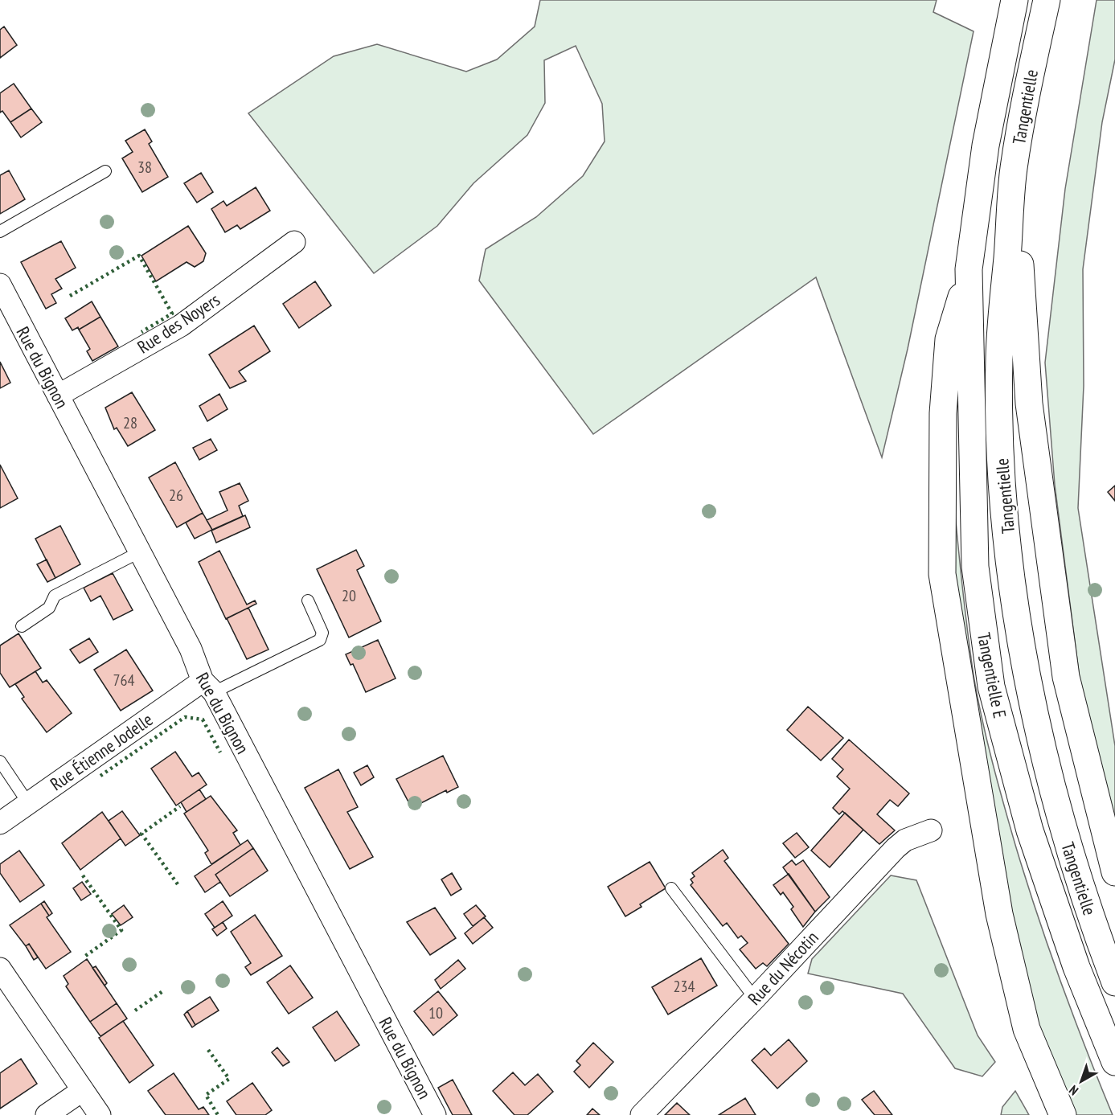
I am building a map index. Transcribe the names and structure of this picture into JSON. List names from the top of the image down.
{
  "streets": {
    "main road": ["Tangentielle", "Tangentielle E"],
    "street": [
      "Rue des Noyers",
      "Rue du Bignon",
      "Rue Étienne Jodelle",
      "Rue du Nécotin"
    ]
  },
  "crossings": [
    ["Tangentielle", "Tangentielle E"],
    ["Rue des Noyers", "Rue du Bignon"],
    ["Rue du Bignon", "Rue Étienne Jodelle"]
  ],
  "house_numbers": [
    "38",
    "28",
    "26",
    "20",
    "764",
    "234",
    "10"
  ],
  "north": "bottom left"
}
